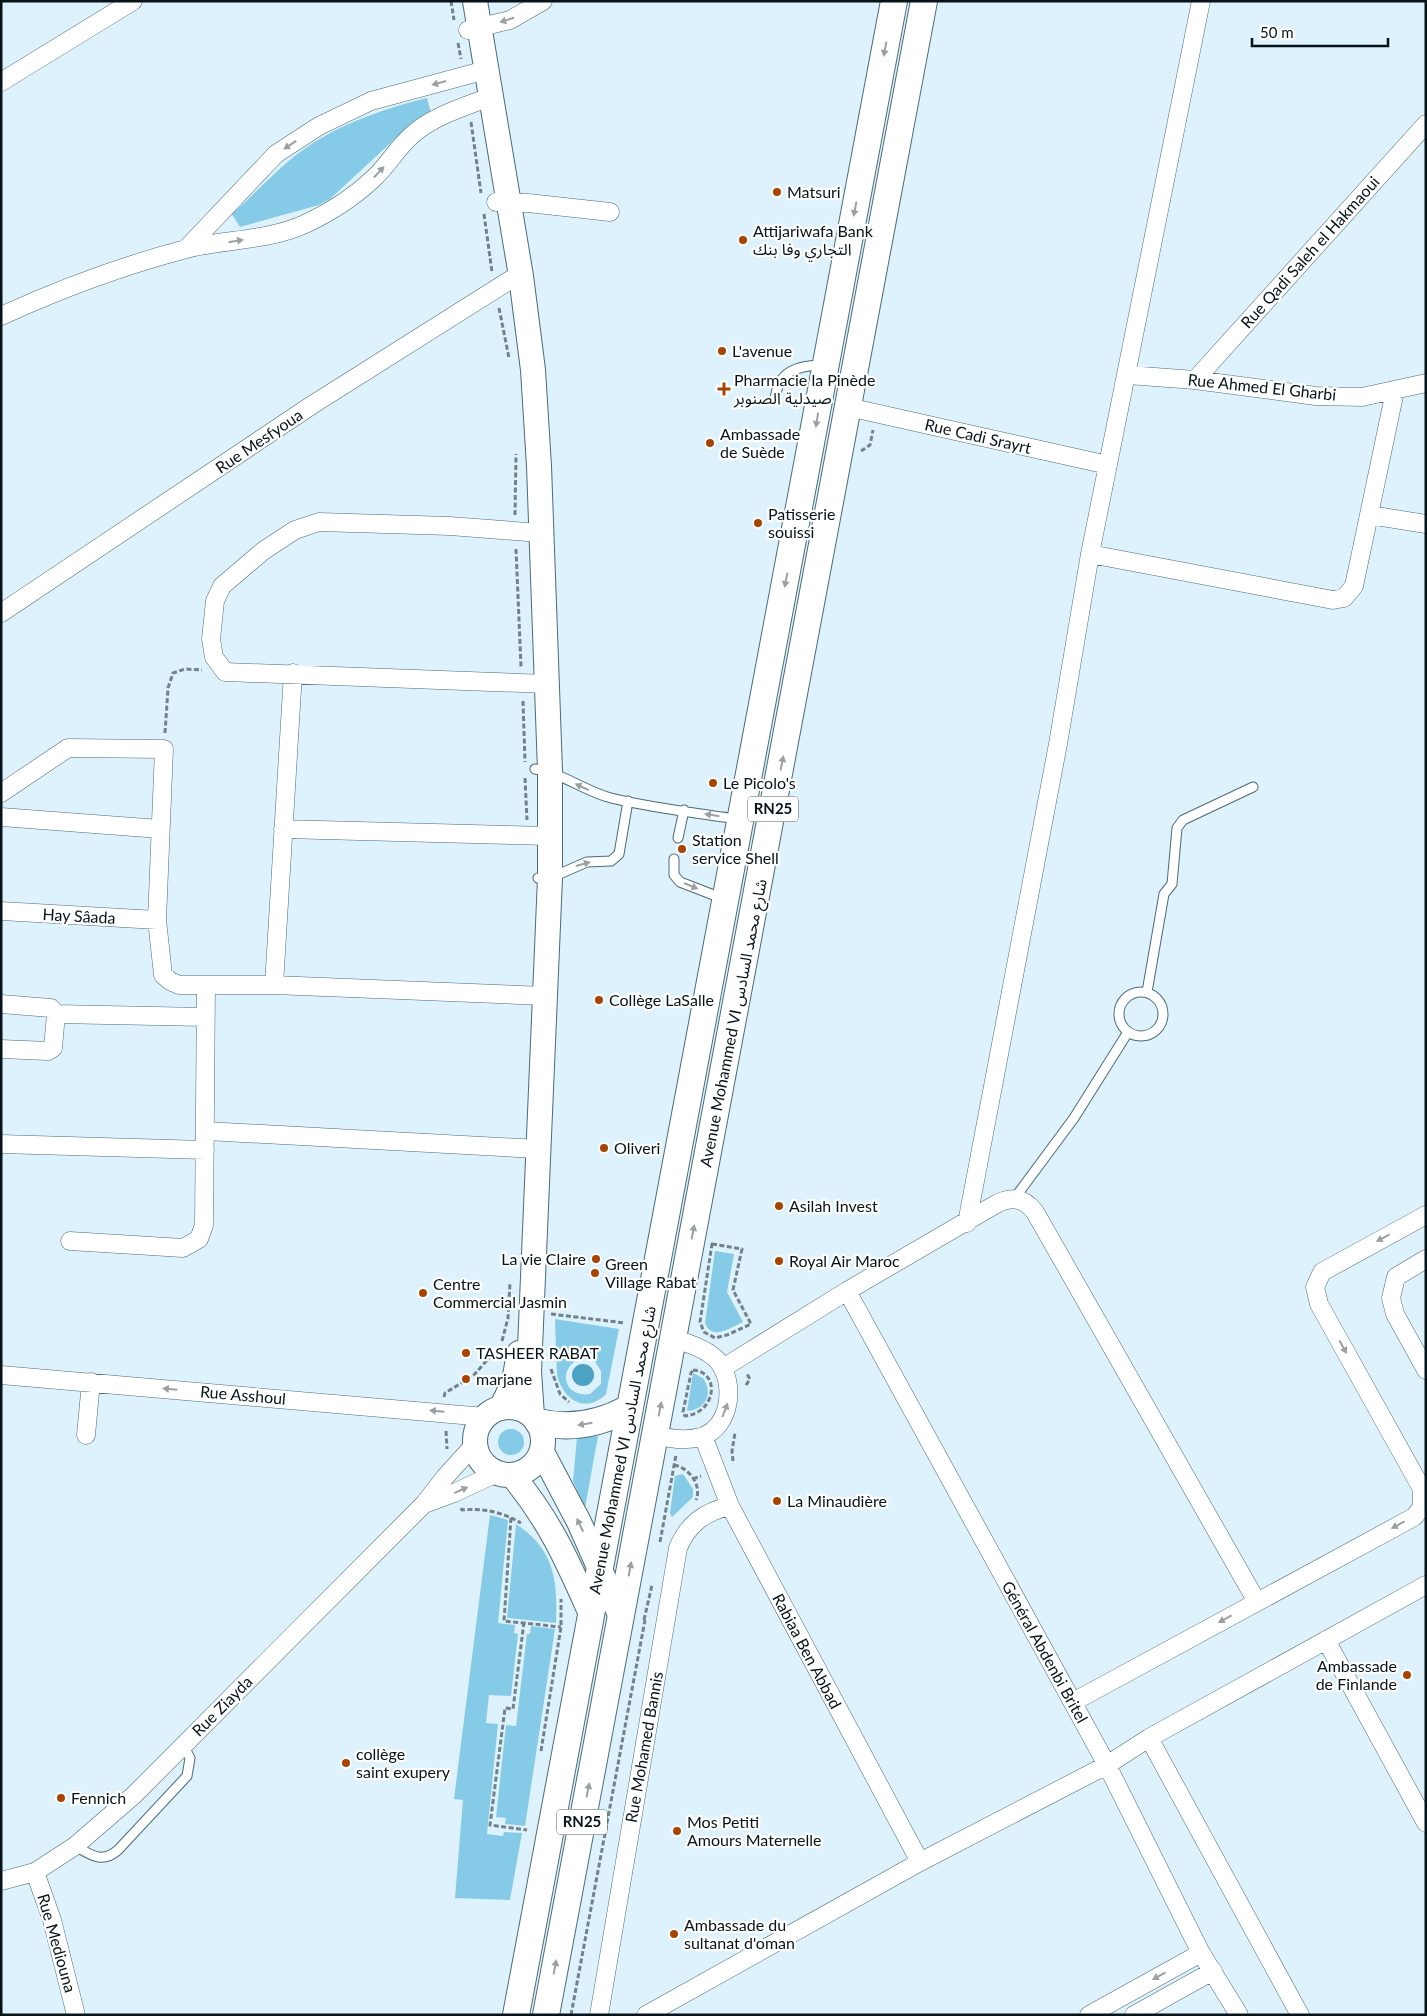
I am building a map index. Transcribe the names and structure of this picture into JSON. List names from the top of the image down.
{
  "streets": {
    "main road": ["RN25", "Avenue Mohammed VI شارع محمد السادس"],
    "street": [
      "Rue Qadi Saleh el Hakmaoui",
      "Rue Ahmed El Gharbi",
      "Rue Cadi Srayrt",
      "Rue Mesfyoua",
      "Hay Sâada",
      "Rue Asshoul",
      "Rabiaa Ben Abbad",
      "Général Abdenbi Britel",
      "Rue Ziayda",
      "Rue Mohamed Bannis",
      "Rue Mediouna"
    ]
  },
  "crossings": [
    ["Rue Qadi Saleh el Hakmaoui", "Rue Ahmed El Gharbi"],
    ["Rue Cadi Srayrt", "Avenue Mohammed VI شارع محمد السادس"],
    ["Rue Asshoul", "Rue Ziayda"],
    ["Rabiaa Ben Abbad", "Rue Mohamed Bannis"],
    ["Rue Ziayda", "Rue Mediouna"]
  ],
  "one_way": ["Rue Asshoul"],
  "places": {
    "other": [
      "Matsuri",
      "Attijariwafa Bank التجاري وفا بنك",
      "L'avenue",
      "Ambassade de Suède",
      "Patisserie souissi",
      "Le Picolo's",
      "Station service Shell",
      "Collège LaSalle",
      "Oliveri",
      "Asilah Invest",
      "La vie Claire",
      "Royal Air Maroc",
      "Green Village Rabat",
      "Centre Commercial Jasmin",
      "TASHEER RABAT",
      "marjane",
      "La Minaudière",
      "Ambassade de Finlande",
      "collège saint exupery",
      "Fennich",
      "Mos Petiti Amours Maternelle",
      "Ambassade du sultanat d'oman"
    ],
    "health": ["Pharmacie la Pinède صيدلية الصنوبر"]
  },
  "scale_bar": "50 m"
}
